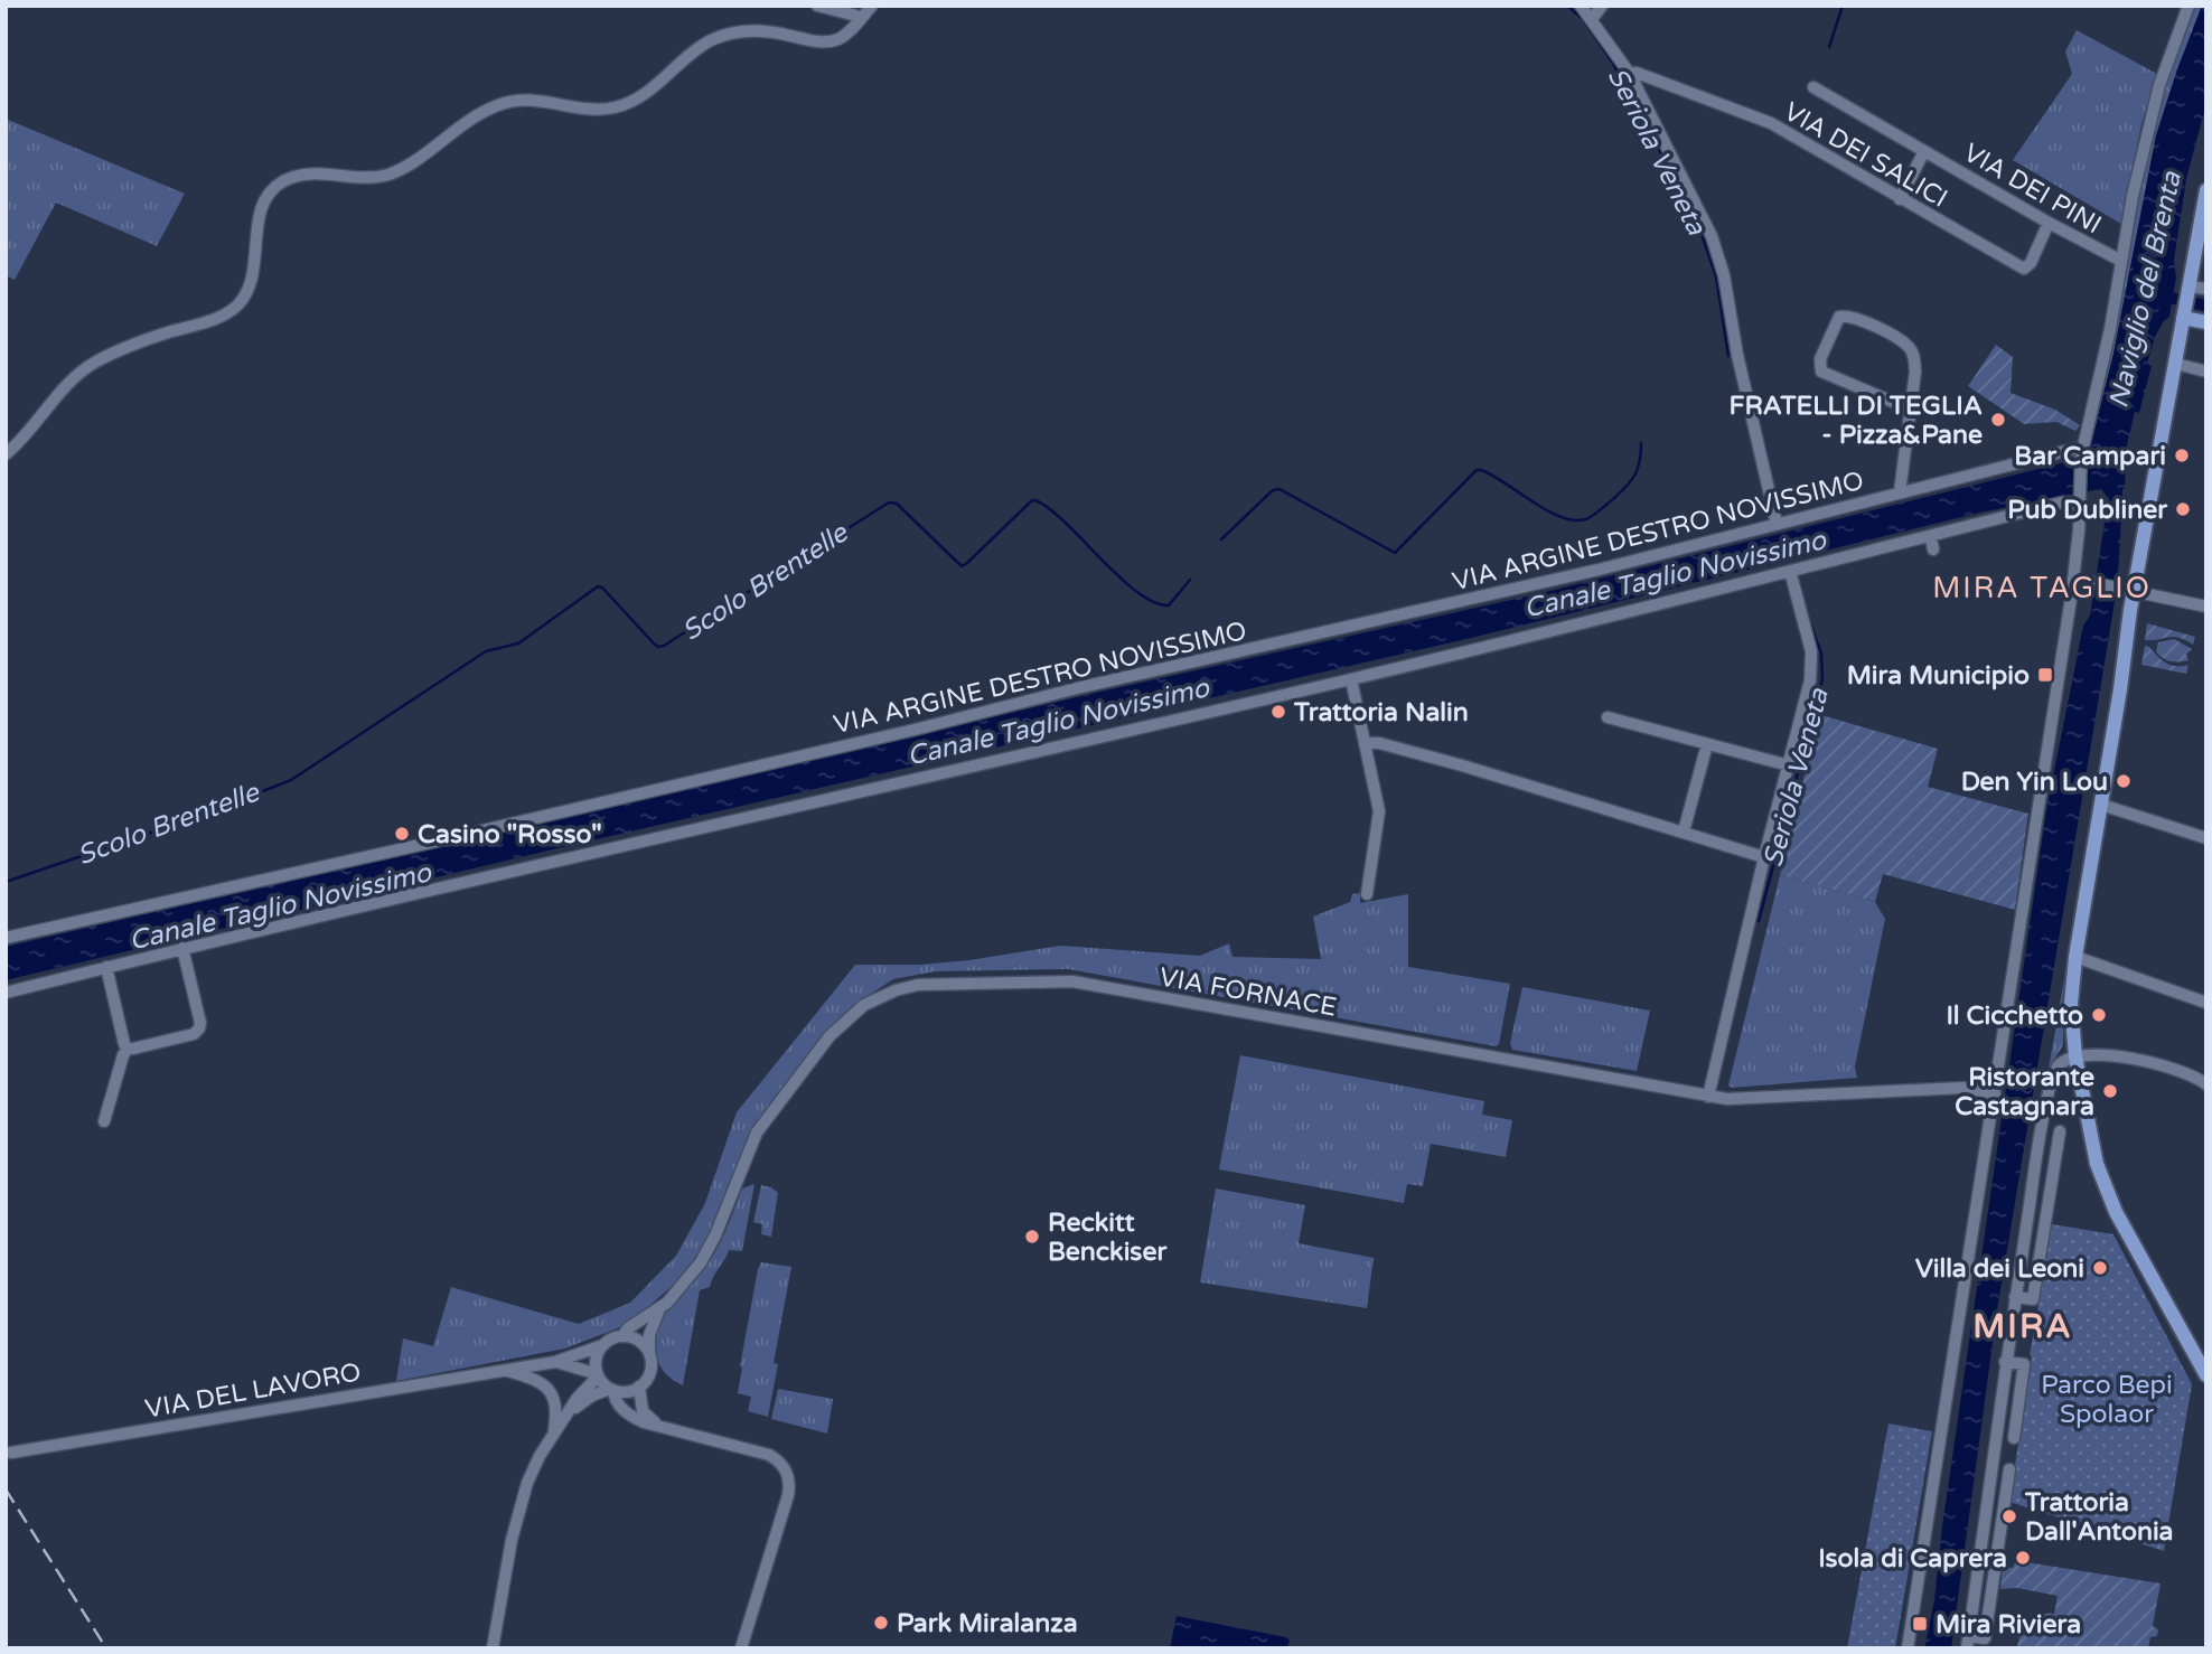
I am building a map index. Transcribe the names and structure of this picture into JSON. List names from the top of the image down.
{
  "streets": {
    "street": [
      "VIA DEI SALICI",
      "VIA DEI PINI",
      "VIA ARGINE DESTRO NOVISSIMO",
      "VIA FORNACE",
      "VIA DEL LAVORO"
    ]
  },
  "crossings": [
    ["VIA DEI SALICI", "VIA DEI PINI"],
    ["VIA FORNACE", "VIA DEL LAVORO"]
  ],
  "districts": ["MIRA TAGLIO", "MIRA"],
  "water": [
    "Seriola Veneta",
    "Naviglio del Brenta",
    "Canale Taglio Novissimo",
    "Scolo Brentelle"
  ],
  "parks": ["Parco Bepi Spolaor"],
  "places": {
    "other": [
      "FRATELLI DI TEGLIA - Pizza&Pane",
      "Bar Campari",
      "Pub Dubliner",
      "Trattoria Nalin",
      "Den Yin Lou",
      "Casino \"Rosso\"",
      "Il Cicchetto",
      "Ristorante Castagnara",
      "Reckitt Benckiser",
      "Villa dei Leoni",
      "Trattoria Dall'Antonia",
      "Isola di Caprera",
      "Park Miralanza"
    ],
    "transit": ["Mira Municipio", "Mira Riviera"]
  }
}
